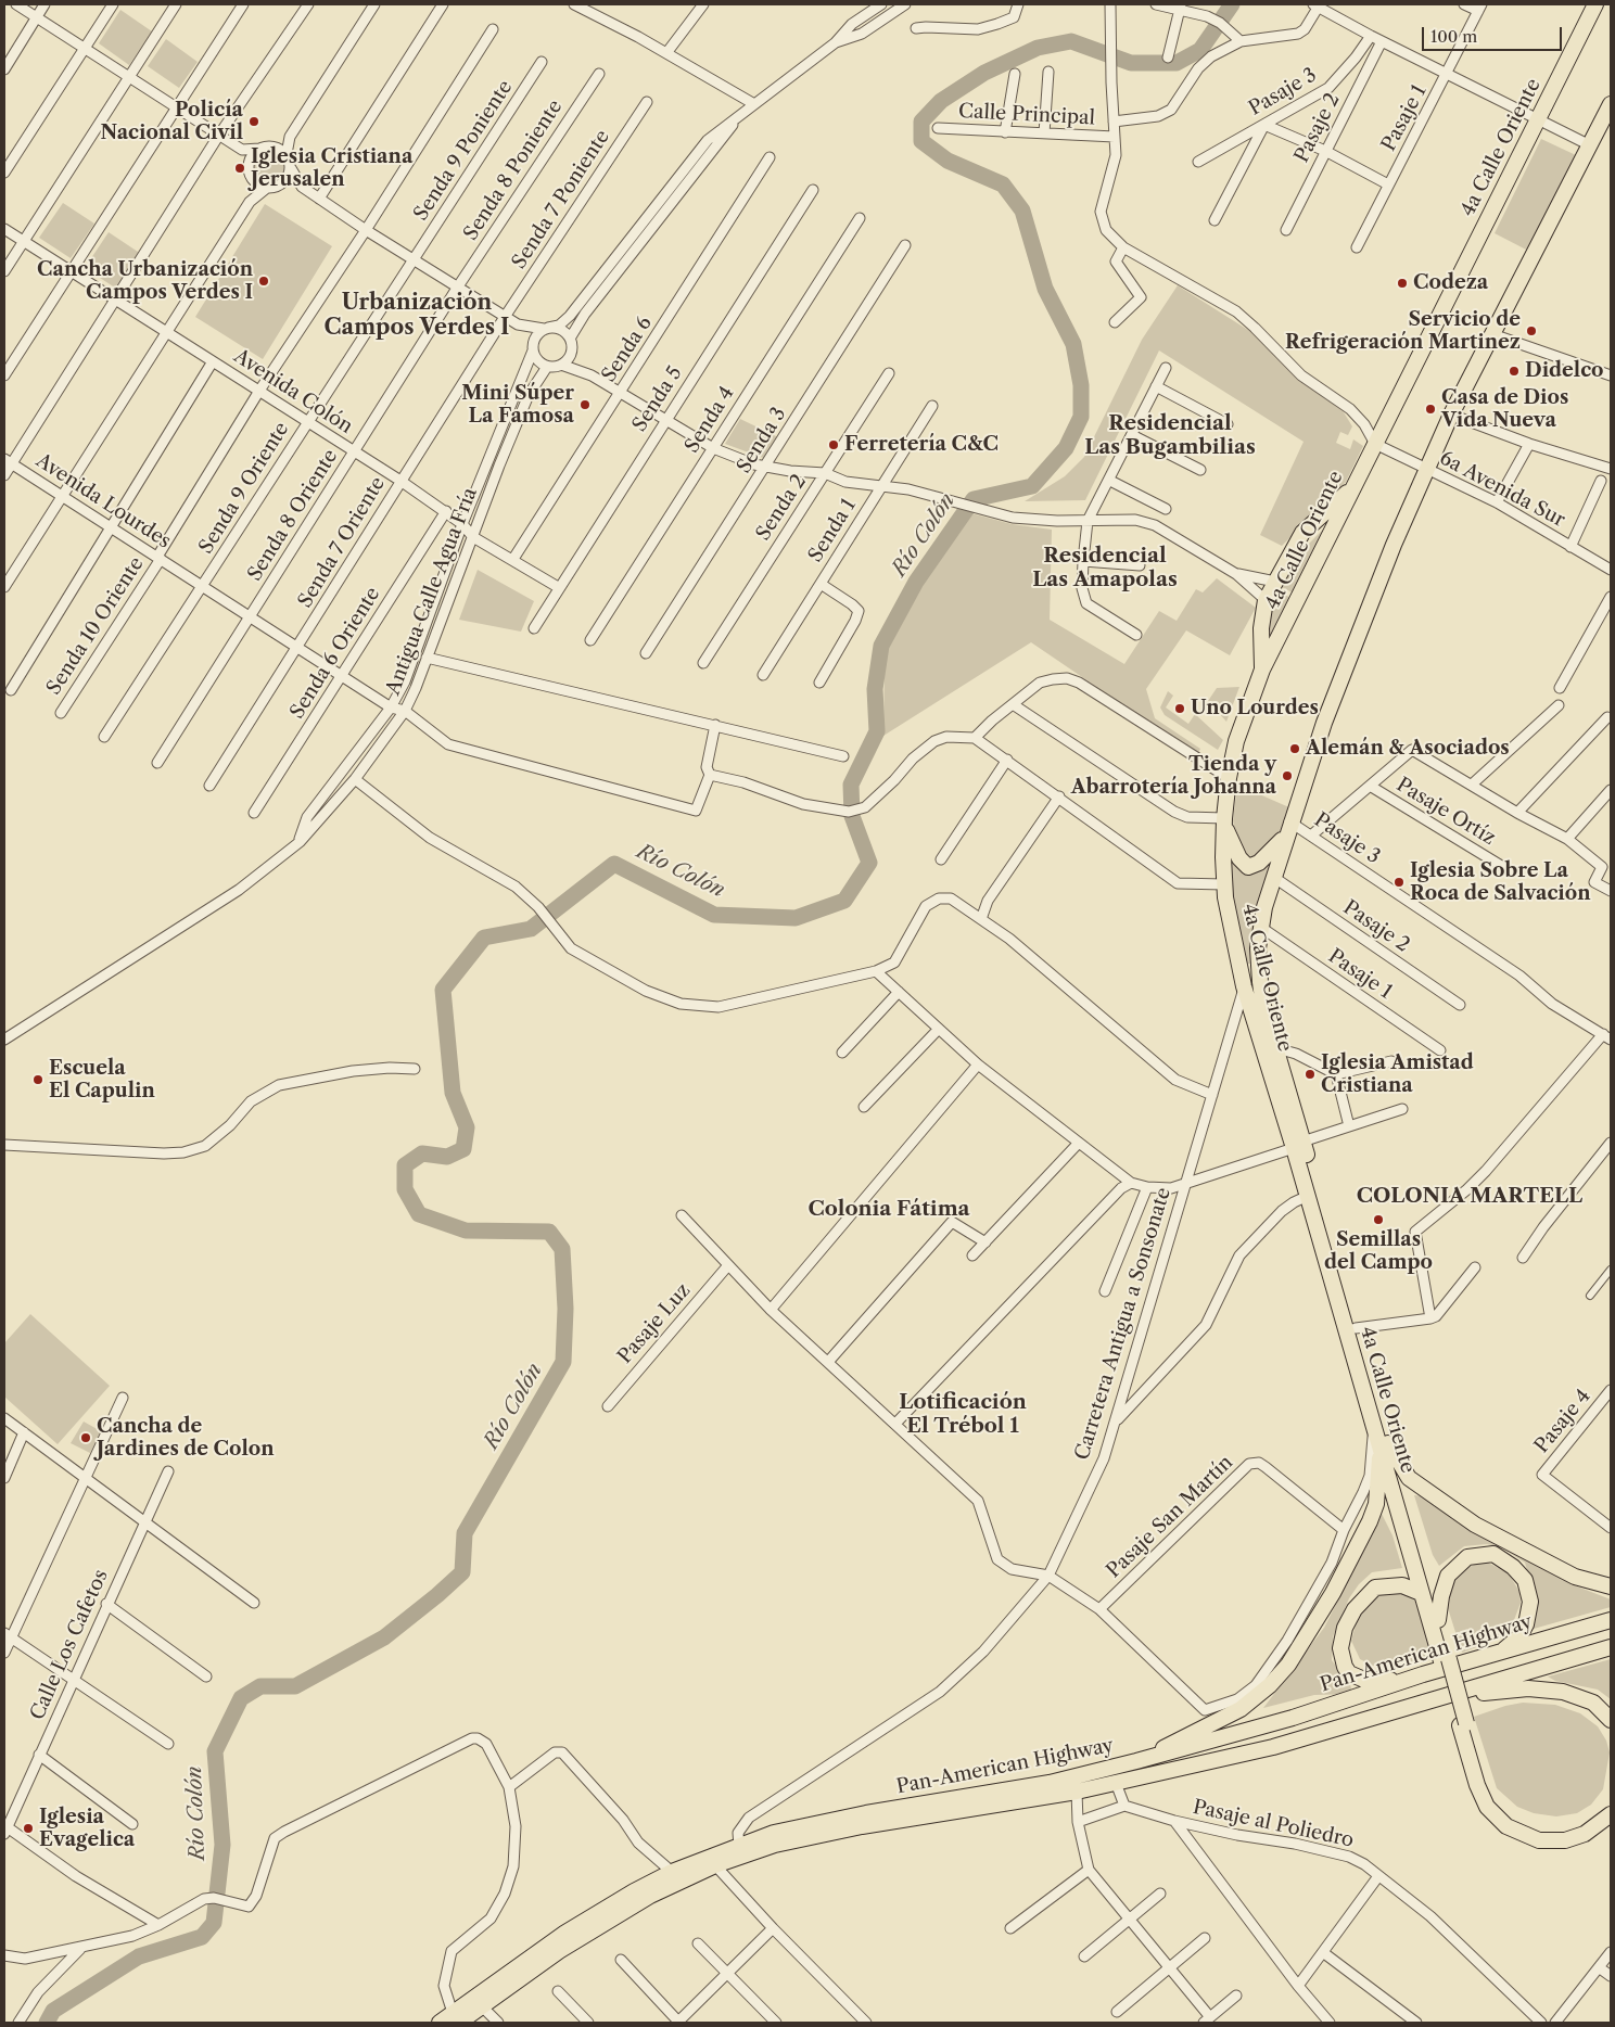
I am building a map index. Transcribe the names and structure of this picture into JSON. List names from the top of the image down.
{
  "streets": {
    "highway": ["4a Calle Oriente", "Pan-American Highway"],
    "street": [
      "Pasaje 3",
      "Calle Principal",
      "Pasaje 1",
      "Pasaje 2",
      "Senda 9 Poniente",
      "Senda 8 Poniente",
      "Senda 7 Poniente",
      "Senda 6",
      "Avenida Colón",
      "Senda 5",
      "Senda 4",
      "Senda 3",
      "Senda 9 Oriente",
      "6a Avenida Sur",
      "Avenida Lourdes",
      "Senda 2",
      "Senda 8 Oriente",
      "Senda 1",
      "Senda 7 Oriente",
      "Antigua Calle Agua Fría",
      "Senda 10 Oriente",
      "Senda 6 Oriente",
      "Pasaje Ortíz",
      "Pasaje Luz",
      "Carretera Antigua a Sonsonate",
      "Pasaje 4",
      "Pasaje San Martín",
      "Calle Los Cafetos",
      "Pasaje al Poliedro"
    ]
  },
  "crossings": [
    ["Pasaje 3", "4a Calle Oriente"],
    ["Pasaje 1", "4a Calle Oriente"],
    ["Pasaje 2", "4a Calle Oriente"],
    ["4a Calle Oriente", "6a Avenida Sur"],
    ["4a Calle Oriente", "Carretera Antigua a Sonsonate"],
    ["Senda 9 Poniente", "Senda 9 Oriente"],
    ["Senda 8 Poniente", "Senda 8 Oriente"],
    ["Senda 7 Poniente", "Senda 7 Oriente"],
    ["Senda 6", "Avenida Colón"],
    ["Avenida Colón", "Senda 5"],
    ["Avenida Colón", "Senda 9 Oriente"],
    ["Avenida Colón", "Senda 8 Oriente"],
    ["Avenida Colón", "Senda 7 Oriente"],
    ["Avenida Colón", "Antigua Calle Agua Fría"],
    ["Avenida Colón", "Senda 10 Oriente"],
    ["Avenida Colón", "Senda 6 Oriente"],
    ["Senda 9 Oriente", "Avenida Lourdes"],
    ["Avenida Lourdes", "Senda 8 Oriente"],
    ["Avenida Lourdes", "Senda 7 Oriente"],
    ["Avenida Lourdes", "Antigua Calle Agua Fría"],
    ["Avenida Lourdes", "Senda 10 Oriente"],
    ["Avenida Lourdes", "Senda 6 Oriente"],
    ["Carretera Antigua a Sonsonate", "Pan-American Highway"]
  ],
  "districts": [
    "Urbanización Campos Verdes I",
    "Residencial Las Bugambilias",
    "Residencial Las Amapolas",
    "COLONIA MARTELL",
    "Colonia Fátima",
    "Lotificación El Trébol 1"
  ],
  "water": ["Río Colón"],
  "places": [
    "Policía Nacional Civil",
    "Iglesia Cristiana Jerusalen",
    "Cancha Urbanización Campos Verdes I",
    "Codeza",
    "Servicio de Refrigeración Martinez",
    "Didelco",
    "Mini Súper La Famosa",
    "Casa de Dios Vida Nueva",
    "Ferretería C&C",
    "Uno Lourdes",
    "Alemán & Asociados",
    "Tienda y Abarrotería Johanna",
    "Iglesia Sobre La Roca de Salvación",
    "Iglesia Amistad Cristiana",
    "Escuela El Capulin",
    "Semillas del Campo",
    "Cancha de Jardines de Colon",
    "Iglesia Evagelica"
  ],
  "scale_bar": "100 m"
}
